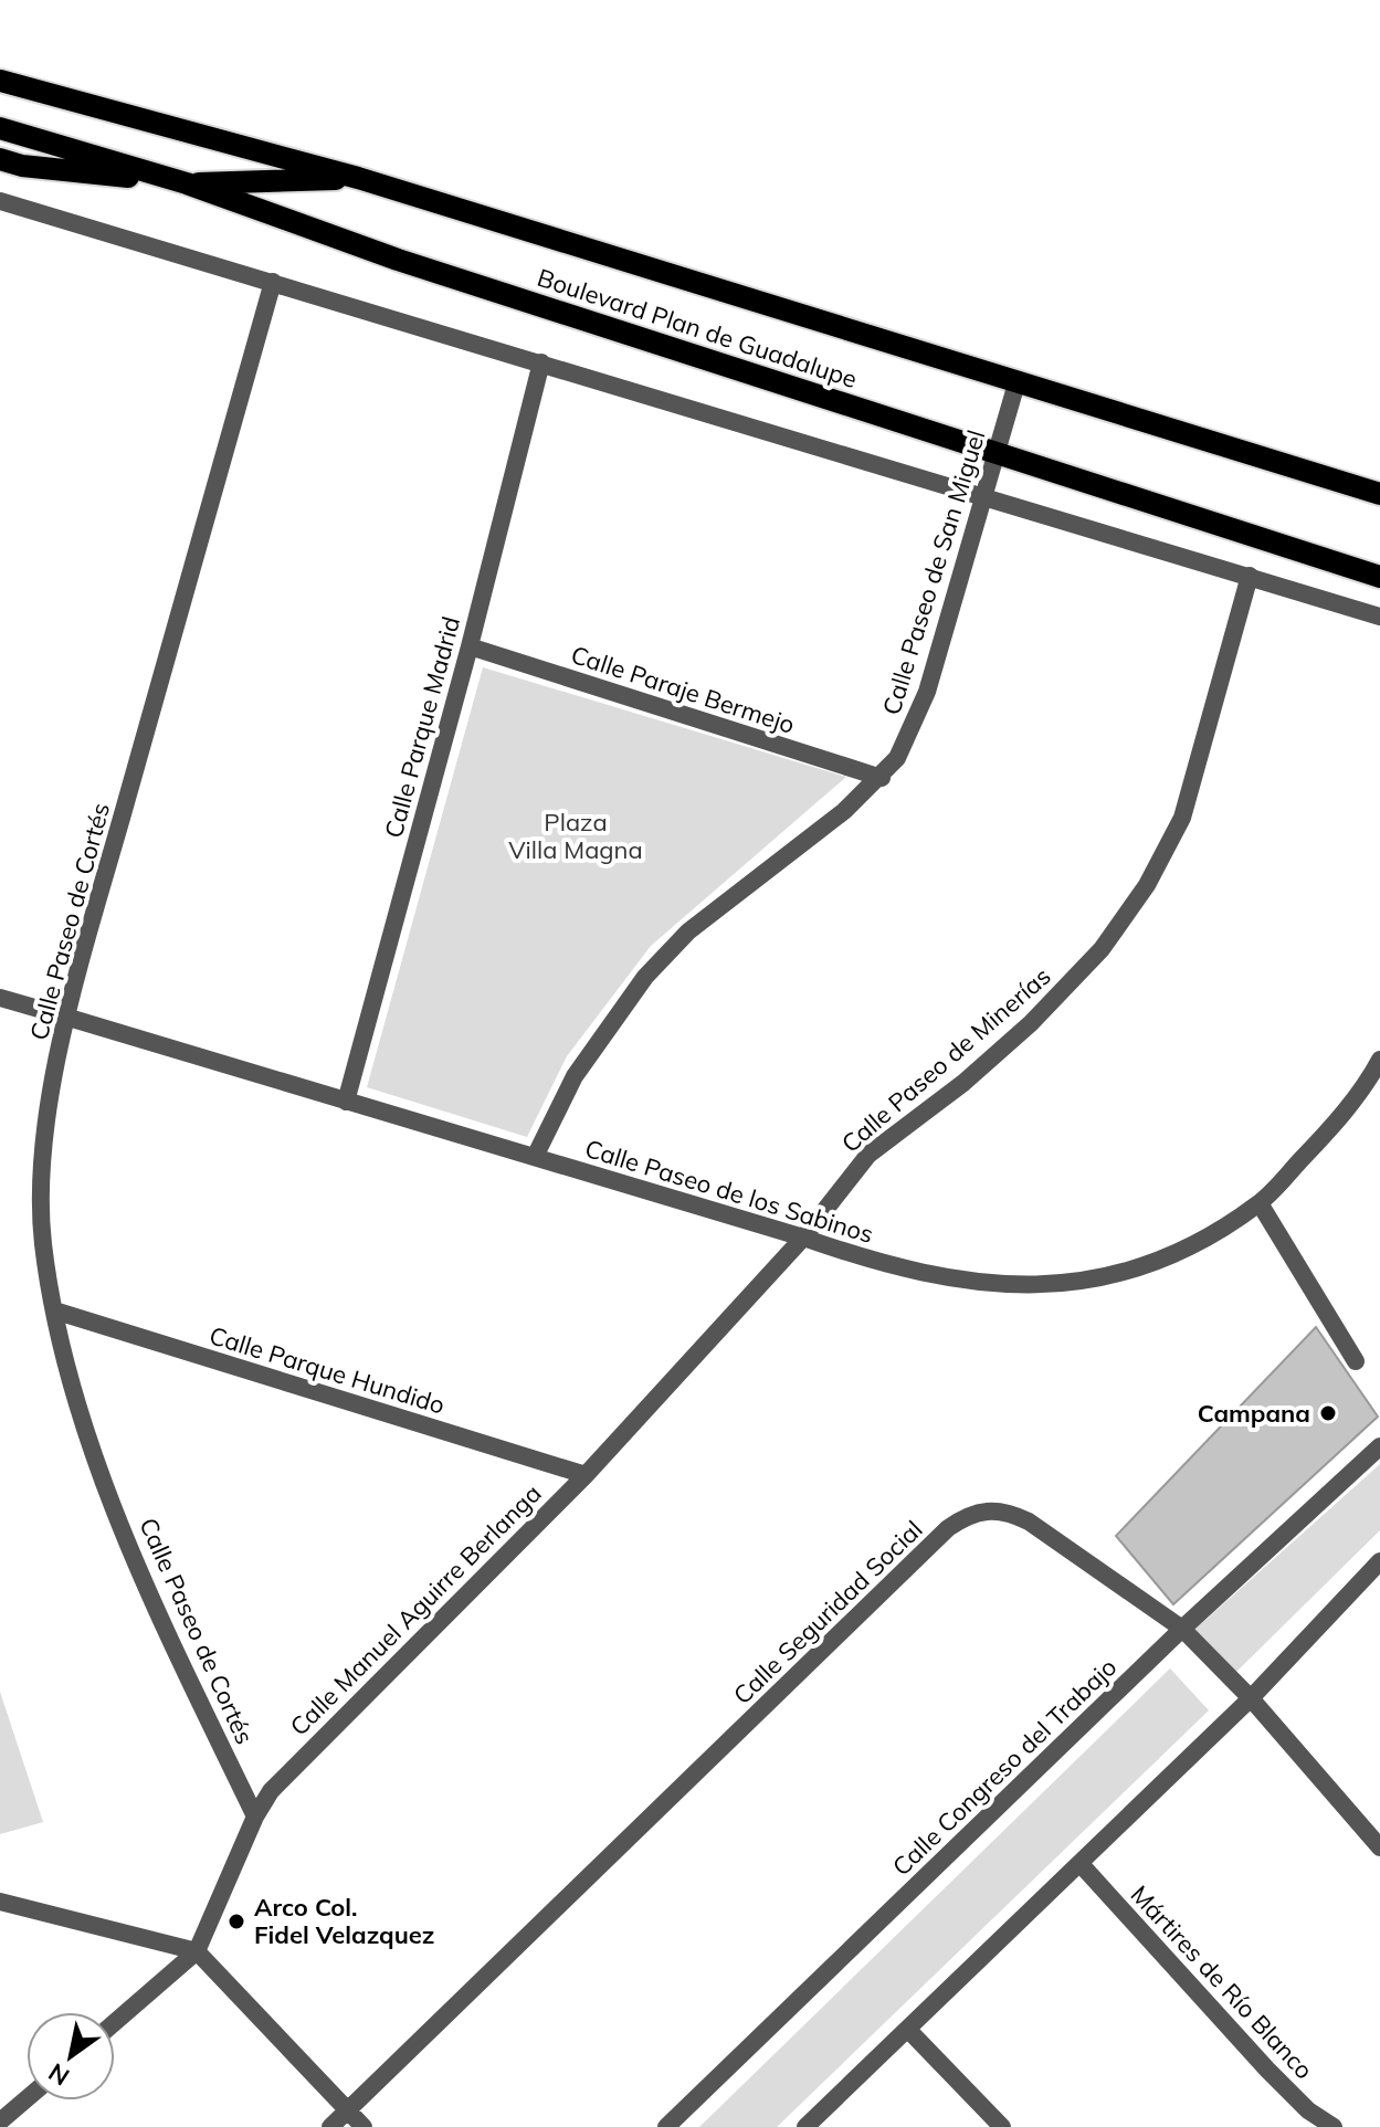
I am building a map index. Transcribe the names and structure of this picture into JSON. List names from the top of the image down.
{
  "streets": {
    "main road": ["Boulevard Plan de Guadalupe"],
    "street": [
      "Calle Paseo de San Miguel",
      "Calle Paraje Bermejo",
      "Calle Parque Madrid",
      "Calle Paseo de Cortés",
      "Calle Paseo de Minerías",
      "Calle Paseo de los Sabinos",
      "Calle Parque Hundido",
      "Calle Manuel Aguirre Berlanga",
      "Calle Seguridad Social",
      "Calle Congreso del Trabajo",
      "Mártires de Río Blanco"
    ]
  },
  "crossings": [
    ["Boulevard Plan de Guadalupe", "Calle Paseo de San Miguel"],
    ["Calle Paseo de San Miguel", "Calle Paraje Bermejo"],
    ["Calle Paseo de San Miguel", "Calle Paseo de los Sabinos"],
    ["Calle Paraje Bermejo", "Calle Parque Madrid"],
    ["Calle Parque Madrid", "Calle Paseo de los Sabinos"],
    ["Calle Paseo de Cortés", "Calle Paseo de los Sabinos"],
    ["Calle Paseo de Cortés", "Calle Parque Hundido"],
    ["Calle Paseo de Cortés", "Calle Manuel Aguirre Berlanga"],
    ["Calle Paseo de Minerías", "Calle Paseo de los Sabinos"],
    ["Calle Paseo de Minerías", "Calle Manuel Aguirre Berlanga"],
    ["Calle Paseo de los Sabinos", "Calle Manuel Aguirre Berlanga"],
    ["Calle Parque Hundido", "Calle Manuel Aguirre Berlanga"],
    ["Calle Seguridad Social", "Calle Congreso del Trabajo"]
  ],
  "parks": ["Plaza Villa Magna"],
  "places": ["Campana", "Arco Col. Fidel Velazquez"],
  "north": "bottom left"
}
